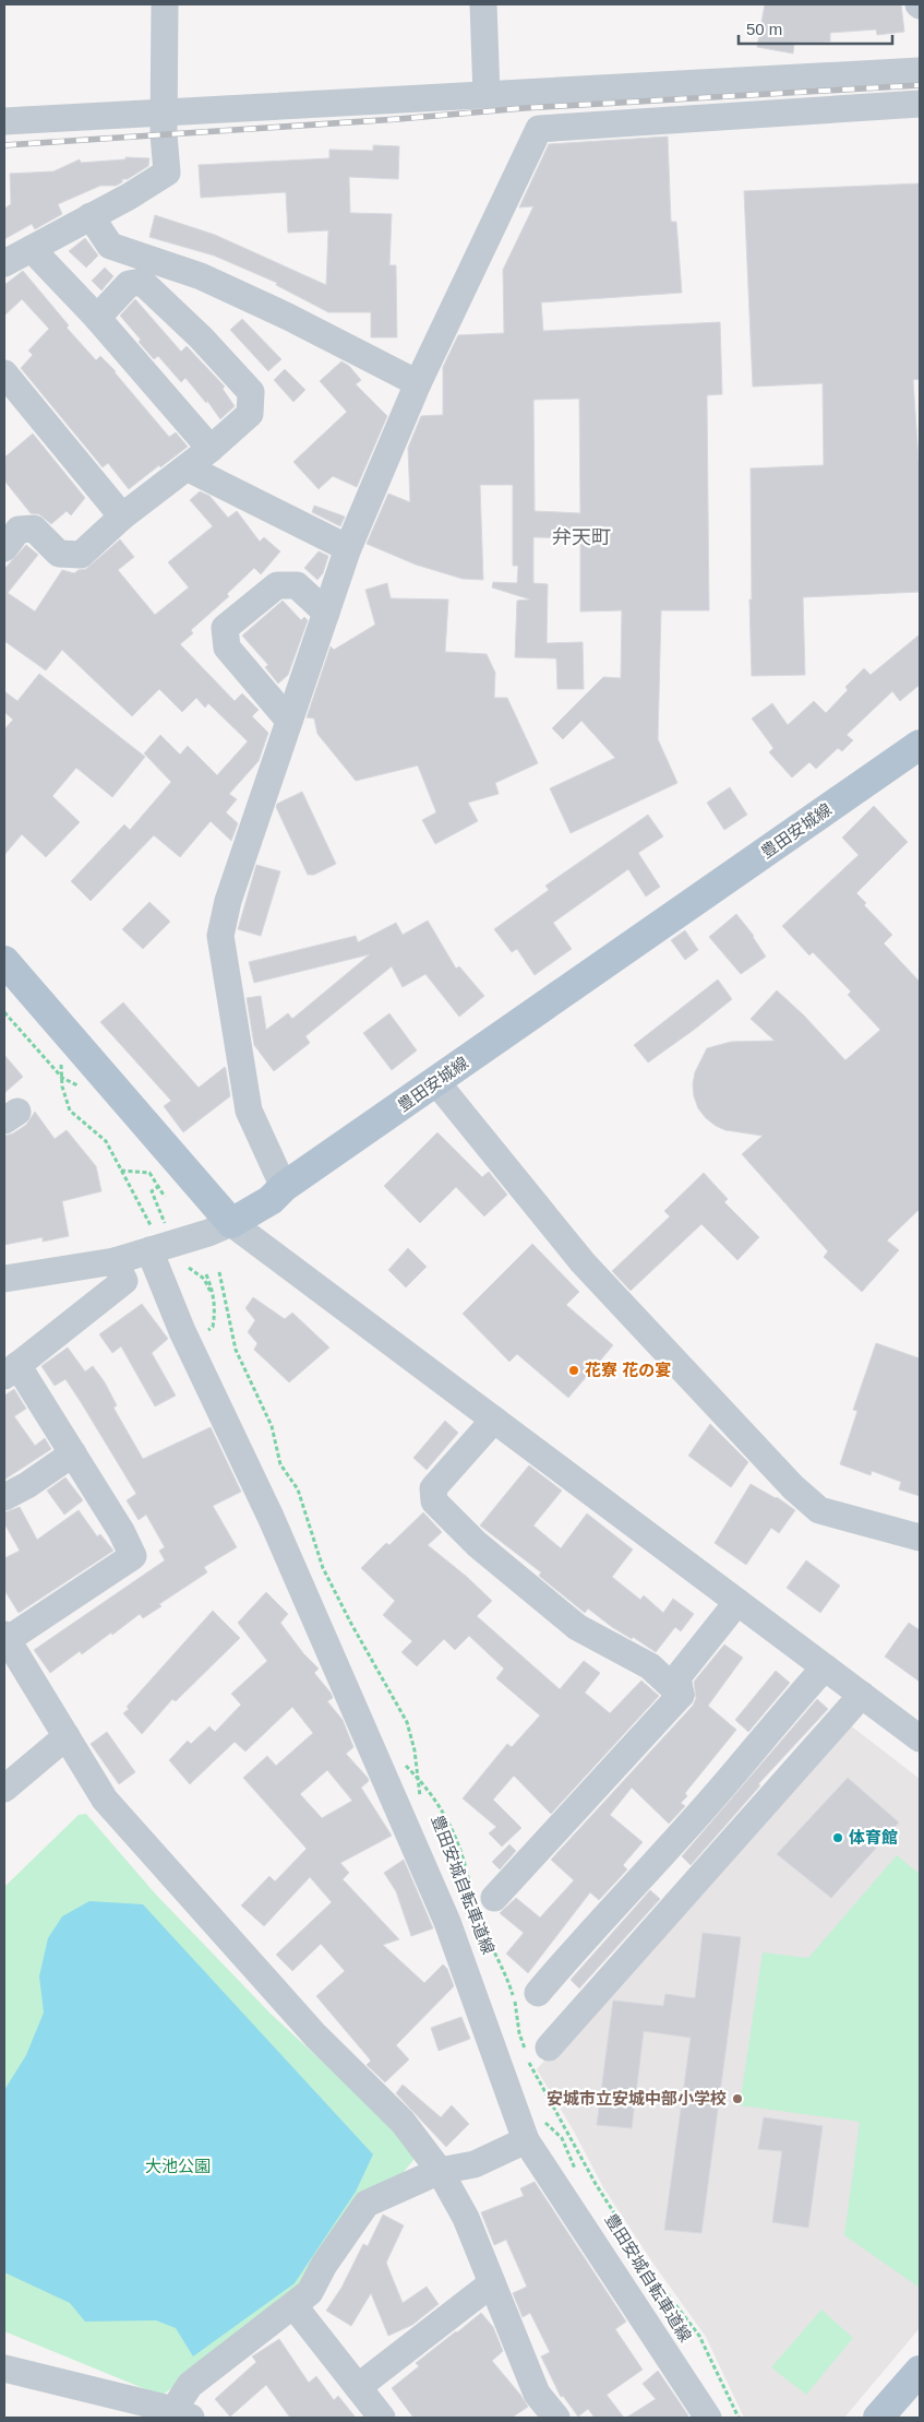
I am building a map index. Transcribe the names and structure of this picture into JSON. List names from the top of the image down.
{
  "streets": {
    "main road": ["豊田安城線"],
    "path": ["豊田安城自転車道線"]
  },
  "districts": ["弁天町"],
  "parks": ["大池公園"],
  "places": ["花寮 花の宴", "体育館", "安城市立安城中部小学校"],
  "scale_bar": "50 m"
}
